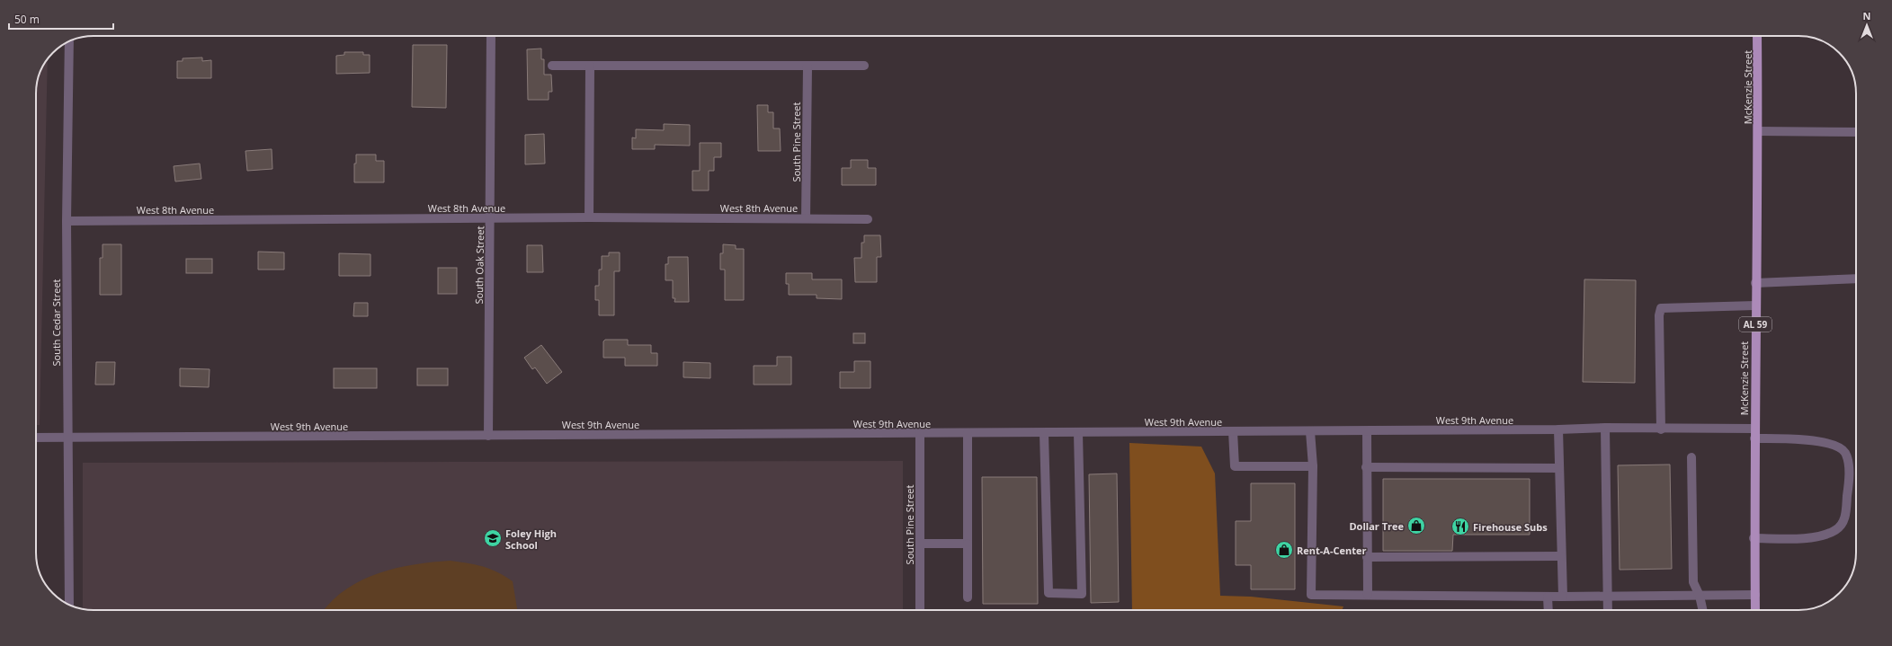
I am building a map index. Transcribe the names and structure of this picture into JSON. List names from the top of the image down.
{
  "streets": {
    "main road": ["McKenzie Street", "AL 59"],
    "street": [
      "South Pine Street",
      "West 8th Avenue",
      "South Oak Street",
      "South Cedar Street",
      "West 9th Avenue"
    ]
  },
  "crossings": [
    ["McKenzie Street", "West 9th Avenue"],
    ["South Pine Street", "West 8th Avenue"],
    ["South Pine Street", "West 9th Avenue"],
    ["West 8th Avenue", "South Oak Street"],
    ["West 8th Avenue", "South Cedar Street"],
    ["South Oak Street", "West 9th Avenue"],
    ["South Cedar Street", "West 9th Avenue"]
  ],
  "places": {
    "shop": ["Dollar Tree", "Rent-A-Center"],
    "restaurant": ["Firehouse Subs"],
    "school or university": ["Foley High School"]
  },
  "scale_bar": "50 m",
  "north": "top"
}
